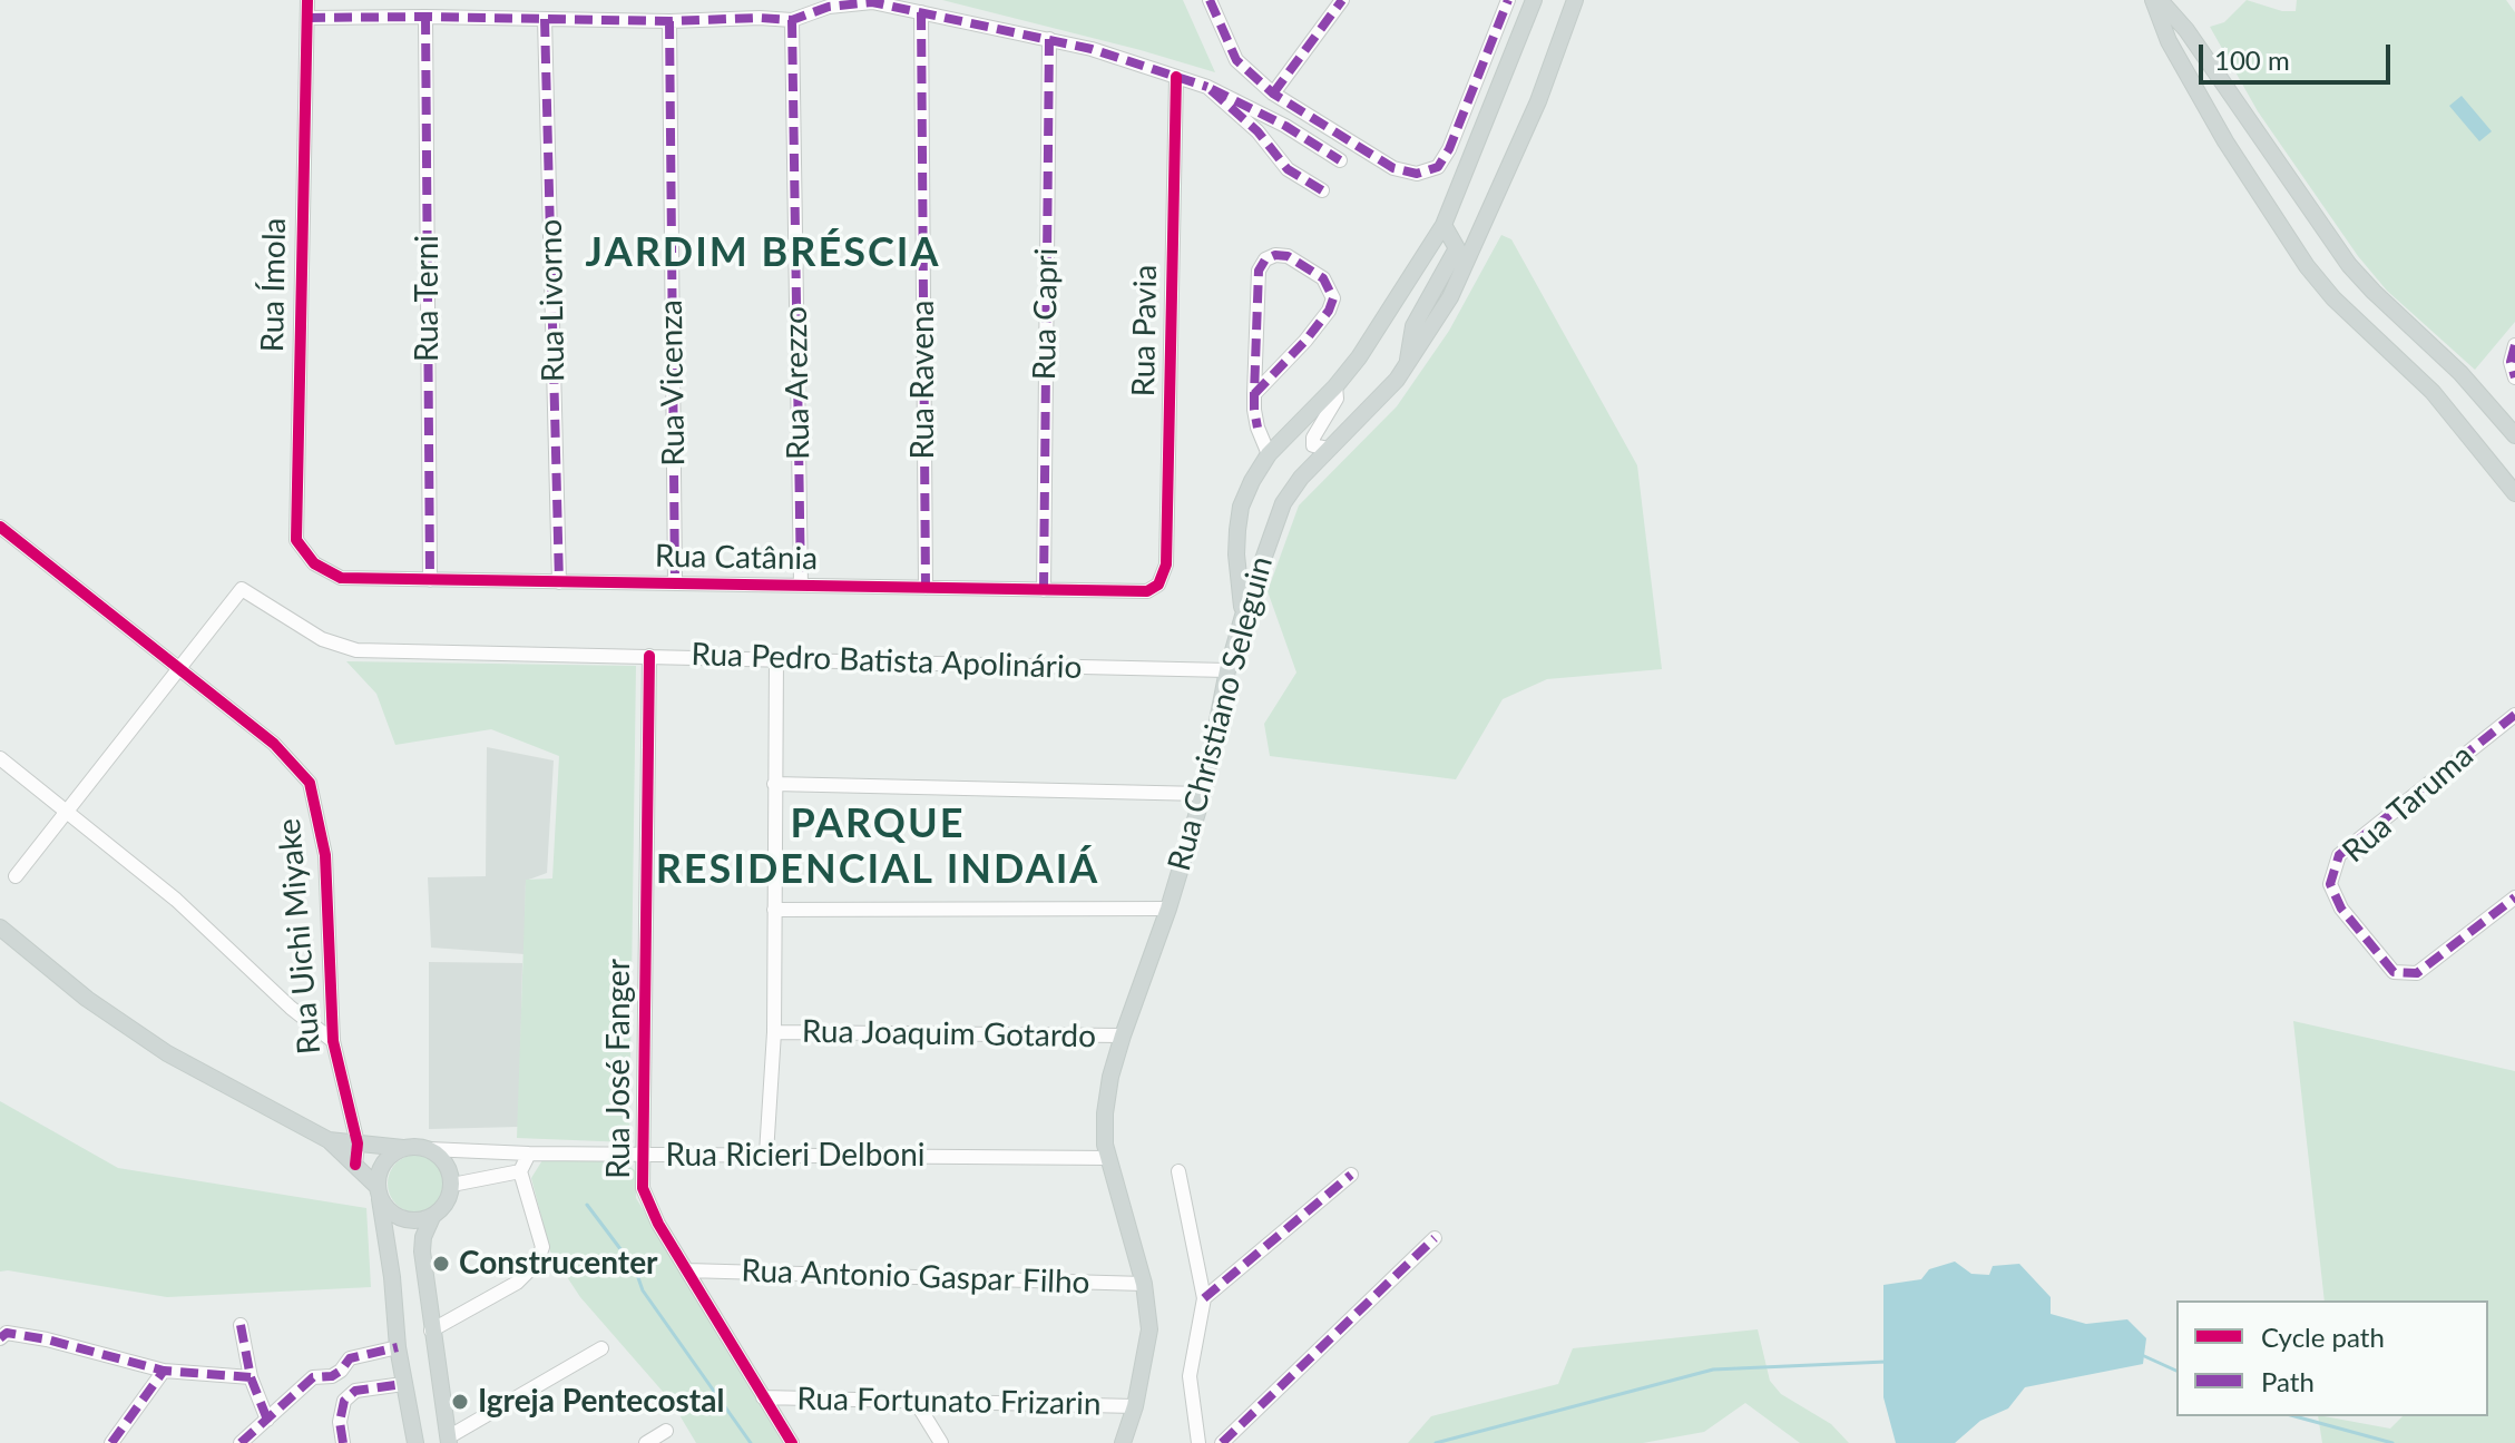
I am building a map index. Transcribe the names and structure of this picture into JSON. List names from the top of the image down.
{
  "streets": {
    "main road": ["Rua Christiano Seleguin"],
    "street": [
      "Rua Ímola",
      "Rua Terni",
      "Rua Livorno",
      "Rua Capri",
      "Rua Pavia",
      "Rua Ravena",
      "Rua Vicenza",
      "Rua Arezzo",
      "Rua Catânia",
      "Rua Pedro Batista Apolinário",
      "Rua Taruma",
      "Rua Uichi Miyake",
      "Rua Joaquim Gotardo",
      "Rua José Fanger",
      "Rua Ricieri Delboni",
      "Rua Antonio Gaspar Filho",
      "Rua Fortunato Frizarin"
    ]
  },
  "crossings": [
    ["Rua Ímola", "Rua Catânia"],
    ["Rua Terni", "Rua Catânia"],
    ["Rua Livorno", "Rua Catânia"],
    ["Rua Capri", "Rua Catânia"],
    ["Rua Pavia", "Rua Catânia"],
    ["Rua Ravena", "Rua Catânia"],
    ["Rua Vicenza", "Rua Catânia"],
    ["Rua Arezzo", "Rua Catânia"],
    ["Rua Pedro Batista Apolinário", "Rua Christiano Seleguin"],
    ["Rua Pedro Batista Apolinário", "Rua Uichi Miyake"],
    ["Rua Pedro Batista Apolinário", "Rua José Fanger"],
    ["Rua Christiano Seleguin", "Rua Joaquim Gotardo"],
    ["Rua Christiano Seleguin", "Rua Ricieri Delboni"],
    ["Rua Christiano Seleguin", "Rua Antonio Gaspar Filho"],
    ["Rua Christiano Seleguin", "Rua Fortunato Frizarin"],
    ["Rua José Fanger", "Rua Ricieri Delboni"],
    ["Rua José Fanger", "Rua Antonio Gaspar Filho"],
    ["Rua José Fanger", "Rua Fortunato Frizarin"]
  ],
  "districts": ["JARDIM BRÉSCIA", "PARQUE RESIDENCIAL INDAIÁ"],
  "places": ["Construcenter", "Igreja Pentecostal"],
  "legend": ["Cycle path", "Path"],
  "scale_bar": "100 m"
}
